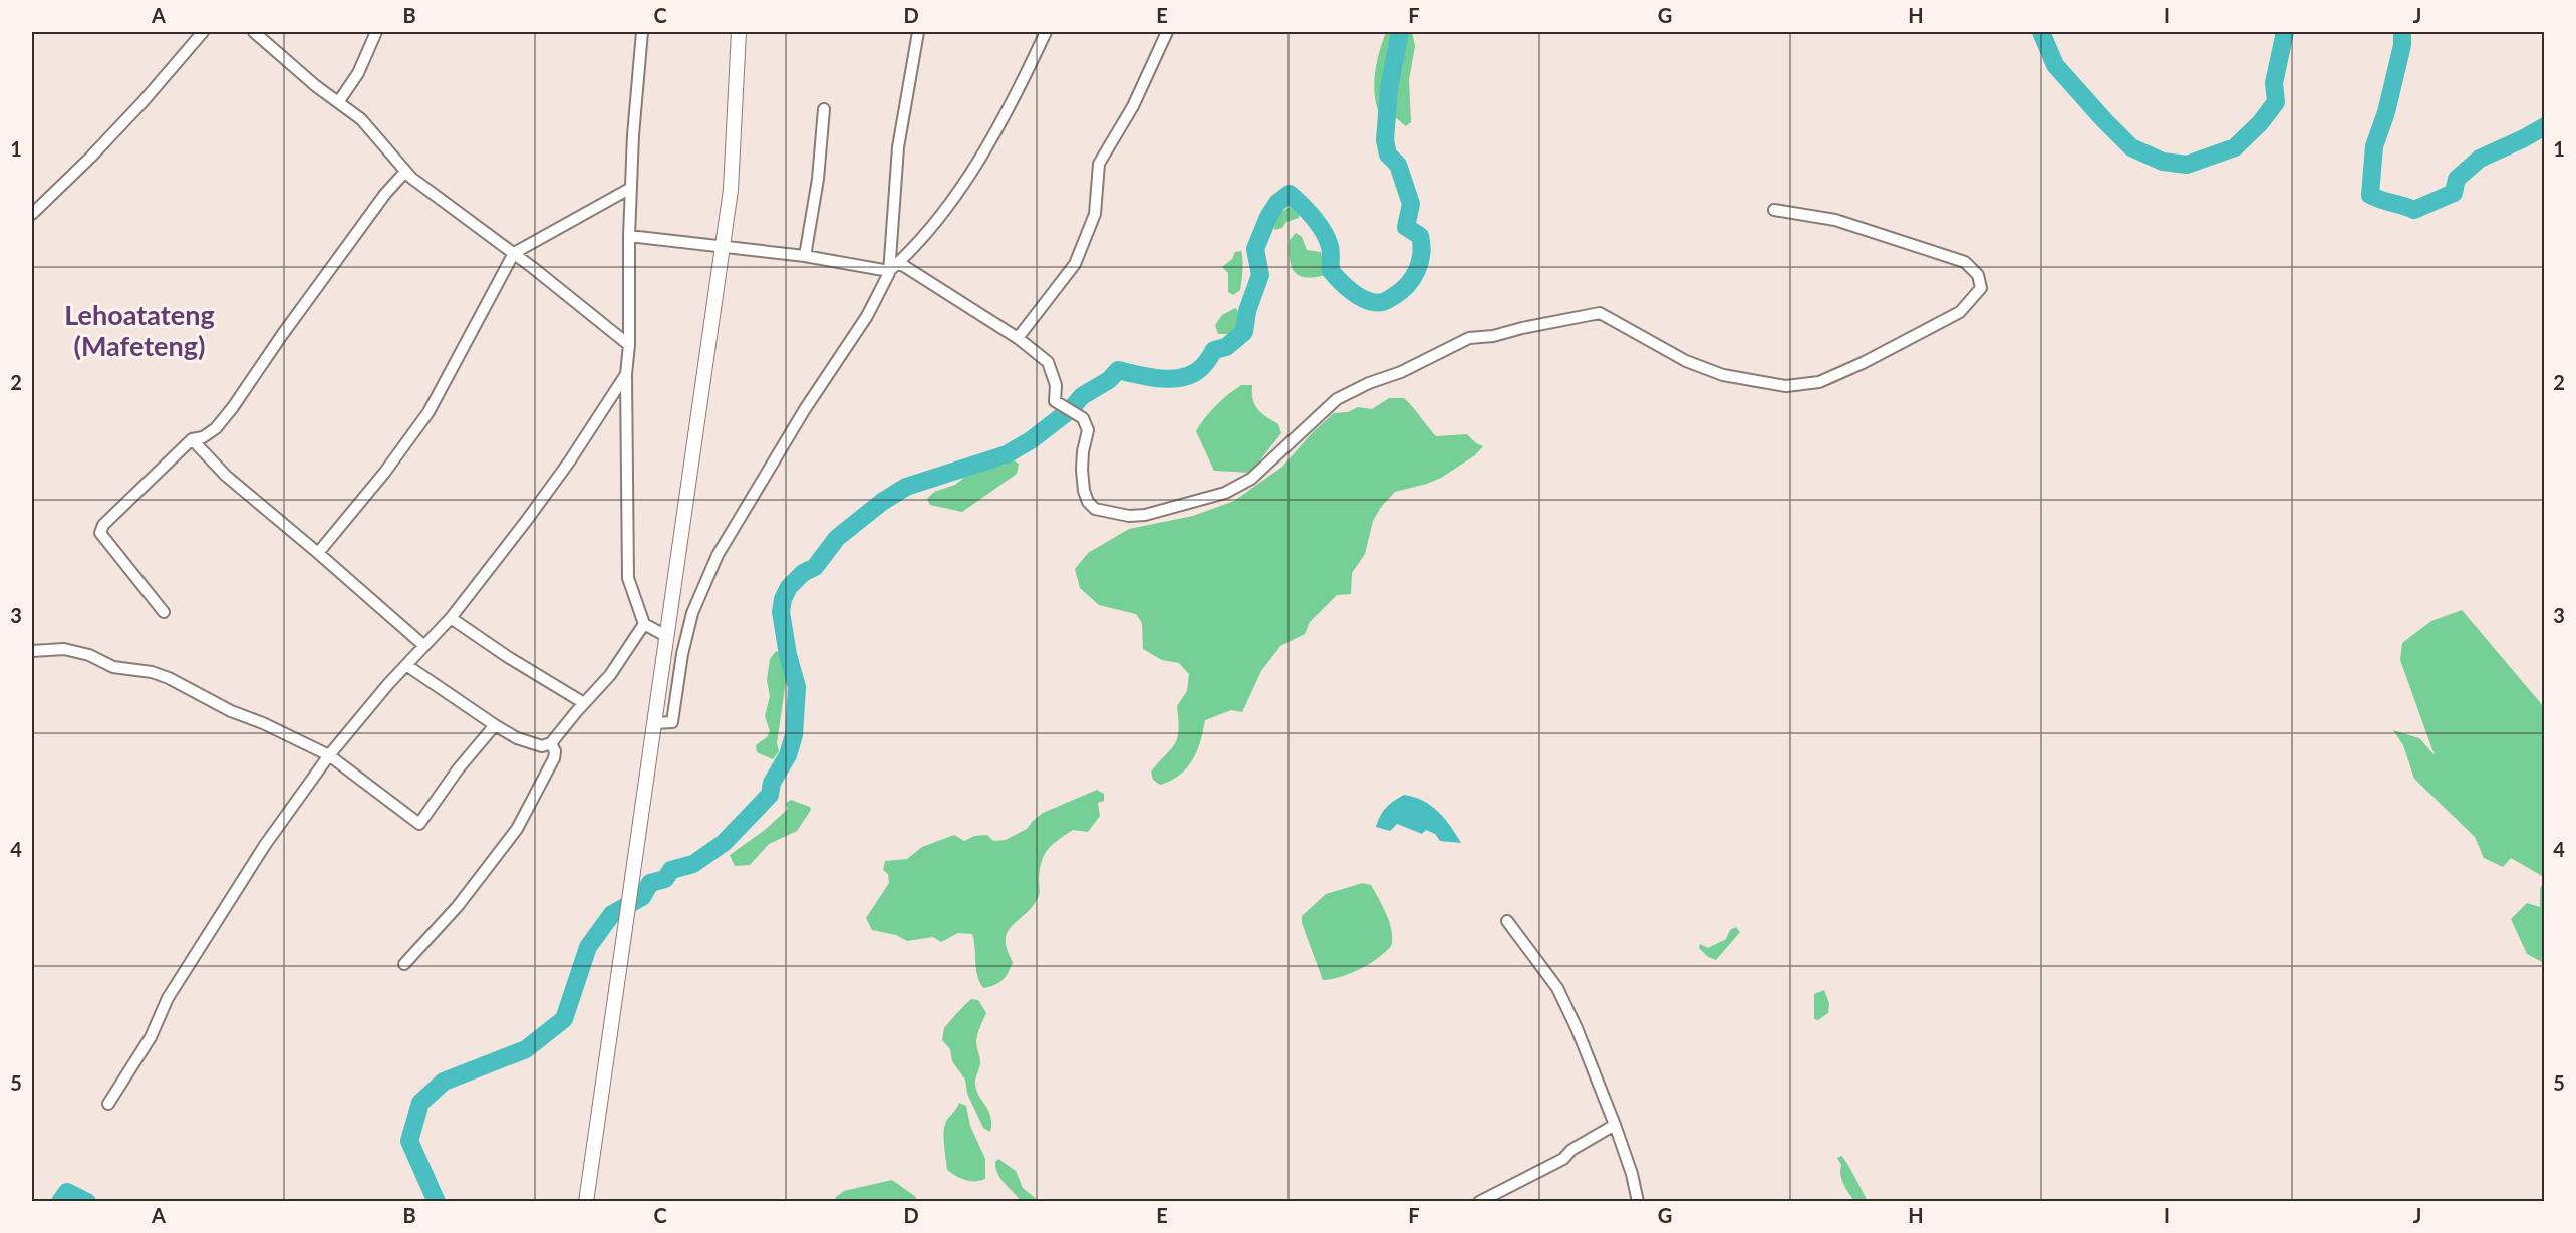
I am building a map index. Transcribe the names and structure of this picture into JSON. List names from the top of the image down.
{
  "districts": ["Lehoatateng (Mafeteng)"],
  "grid": {
    "columns": [
      "A",
      "B",
      "C",
      "D",
      "E",
      "F",
      "G",
      "H",
      "I",
      "J"
    ],
    "rows": [
      "1",
      "2",
      "3",
      "4",
      "5"
    ]
  }
}
